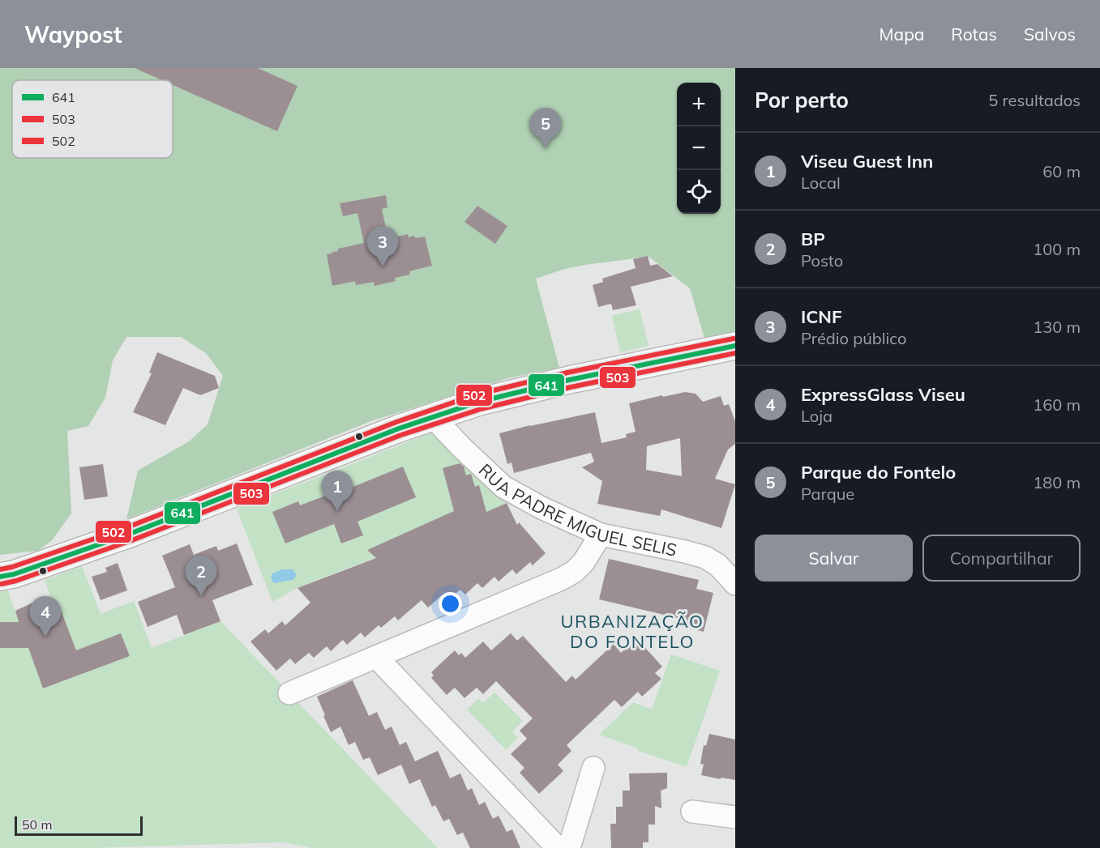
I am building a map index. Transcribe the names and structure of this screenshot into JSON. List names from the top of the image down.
{
  "streets": {
    "street": ["RUA PADRE MIGUEL SELIS"]
  },
  "districts": ["URBANIZAÇÃO DO FONTELO"],
  "lines": ["transit line 502", "transit line 641", "transit line 503"],
  "legend": ["641", "503", "502"],
  "scale_bar": "50 m",
  "page": {
    "header": "Waypost",
    "nav": ["Mapa", "Rotas", "Salvos"],
    "heading": ["Por perto", "5 resultados"],
    "map_buttons": ["+", "−"],
    "pins": [
      "5",
      "3",
      "1",
      "2",
      "4"
    ],
    "list": [
      {
        "mark": "1",
        "name": "Viseu Guest Inn",
        "note": "Local",
        "value": "60 m"
      },
      {
        "mark": "2",
        "name": "BP",
        "note": "Posto",
        "value": "100 m"
      },
      {
        "mark": "3",
        "name": "ICNF",
        "note": "Prédio público",
        "value": "130 m"
      },
      {
        "mark": "4",
        "name": "ExpressGlass Viseu",
        "note": "Loja",
        "value": "160 m"
      },
      {
        "mark": "5",
        "name": "Parque do Fontelo",
        "note": "Parque",
        "value": "180 m"
      }
    ],
    "buttons": ["Salvar", "Compartilhar"],
    "scale": "50 m"
  }
}
